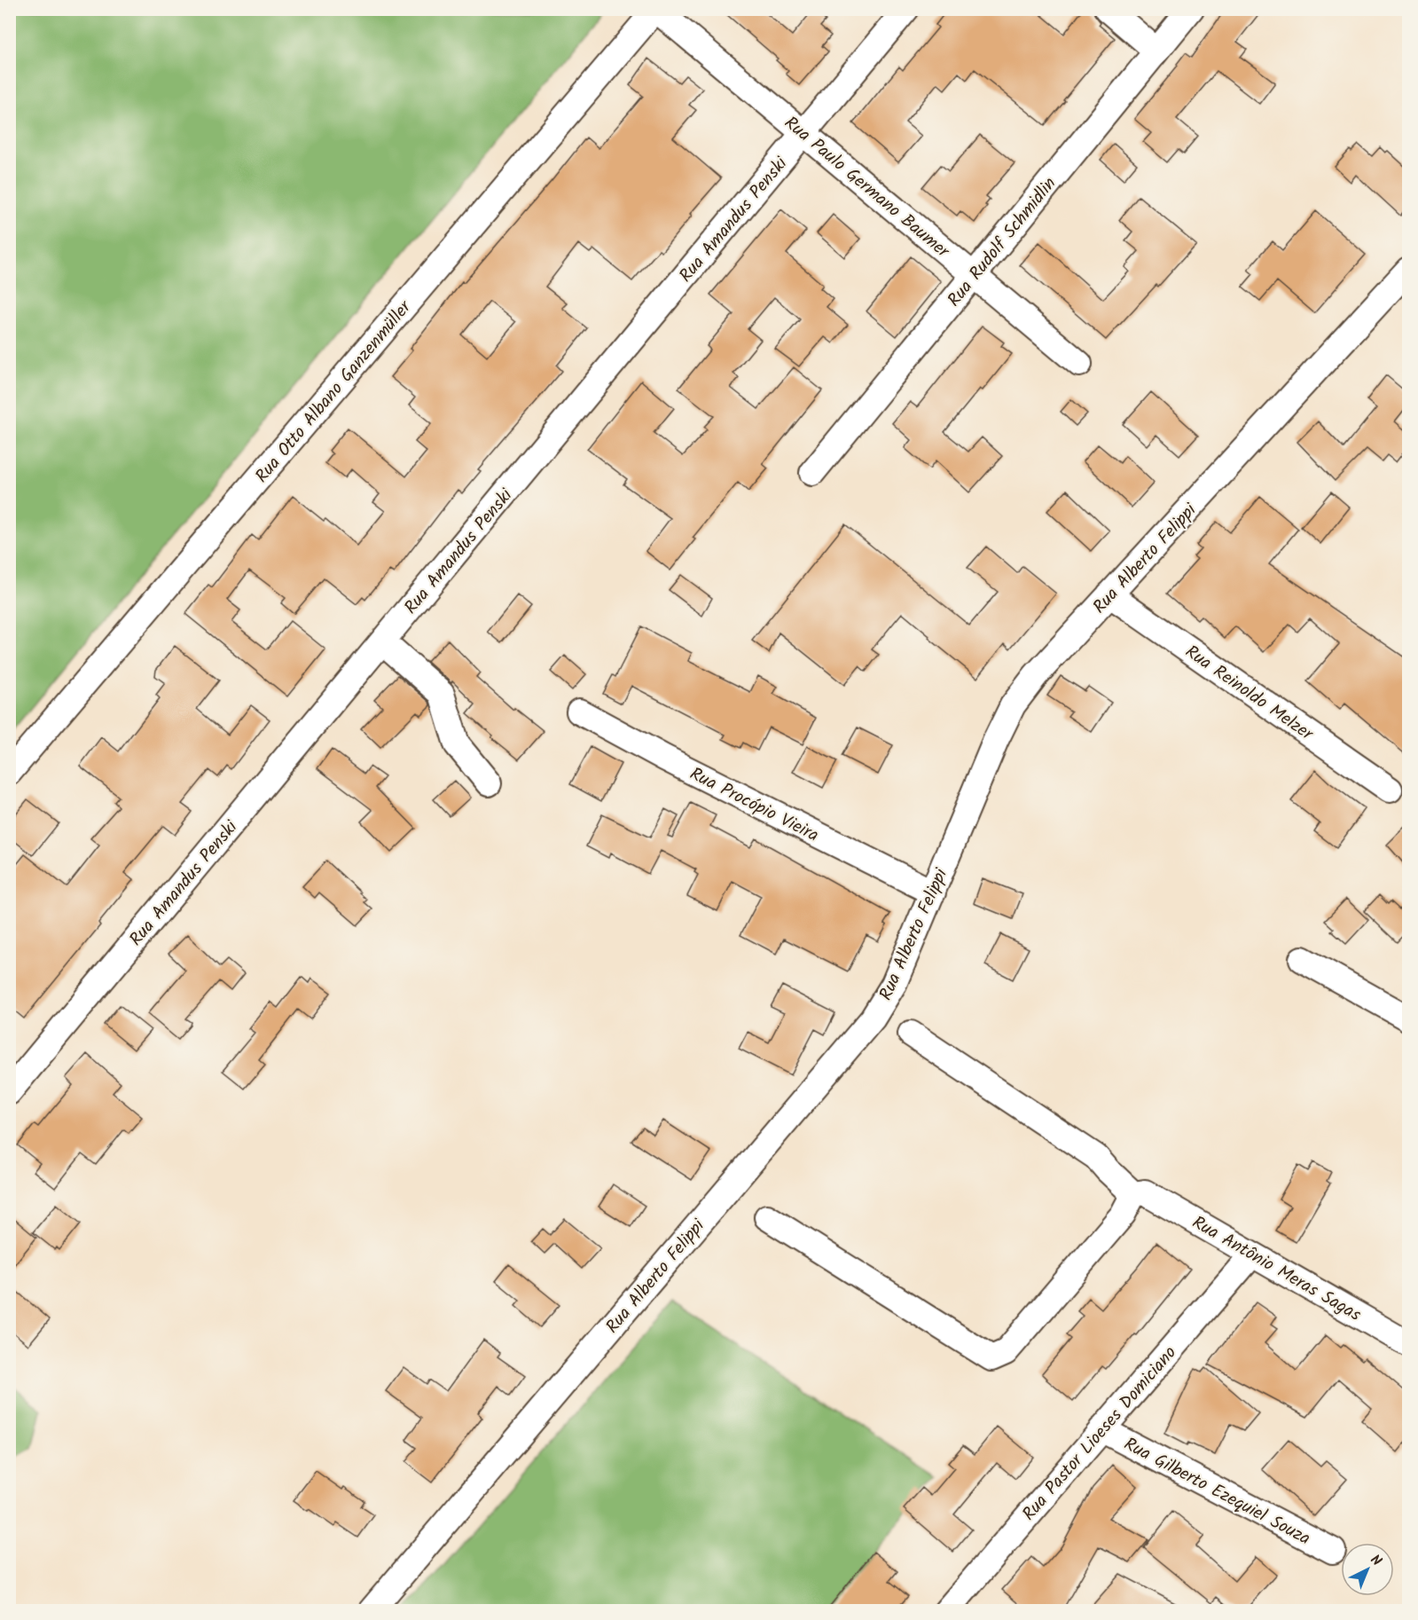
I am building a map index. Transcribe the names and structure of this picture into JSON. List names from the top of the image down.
{
  "streets": {
    "street": [
      "Rua Paulo Germano Baumer",
      "Rua Amandus Penski",
      "Rua Rudolf Schmidlin",
      "Rua Otto Albano Ganzenmüller",
      "Rua Alberto Felippi",
      "Rua Reinoldo Melzer",
      "Rua Procópio Vieira",
      "Rua Antônio Meras Sagas",
      "Rua Pastor Lioeses Domiciano",
      "Rua Gilberto Ezequiel Souza"
    ]
  },
  "crossings": [
    ["Rua Paulo Germano Baumer", "Rua Amandus Penski"],
    ["Rua Paulo Germano Baumer", "Rua Rudolf Schmidlin"],
    ["Rua Paulo Germano Baumer", "Rua Otto Albano Ganzenmüller"],
    ["Rua Alberto Felippi", "Rua Reinoldo Melzer"],
    ["Rua Alberto Felippi", "Rua Procópio Vieira"],
    ["Rua Antônio Meras Sagas", "Rua Pastor Lioeses Domiciano"],
    ["Rua Pastor Lioeses Domiciano", "Rua Gilberto Ezequiel Souza"]
  ],
  "north": "top right"
}
